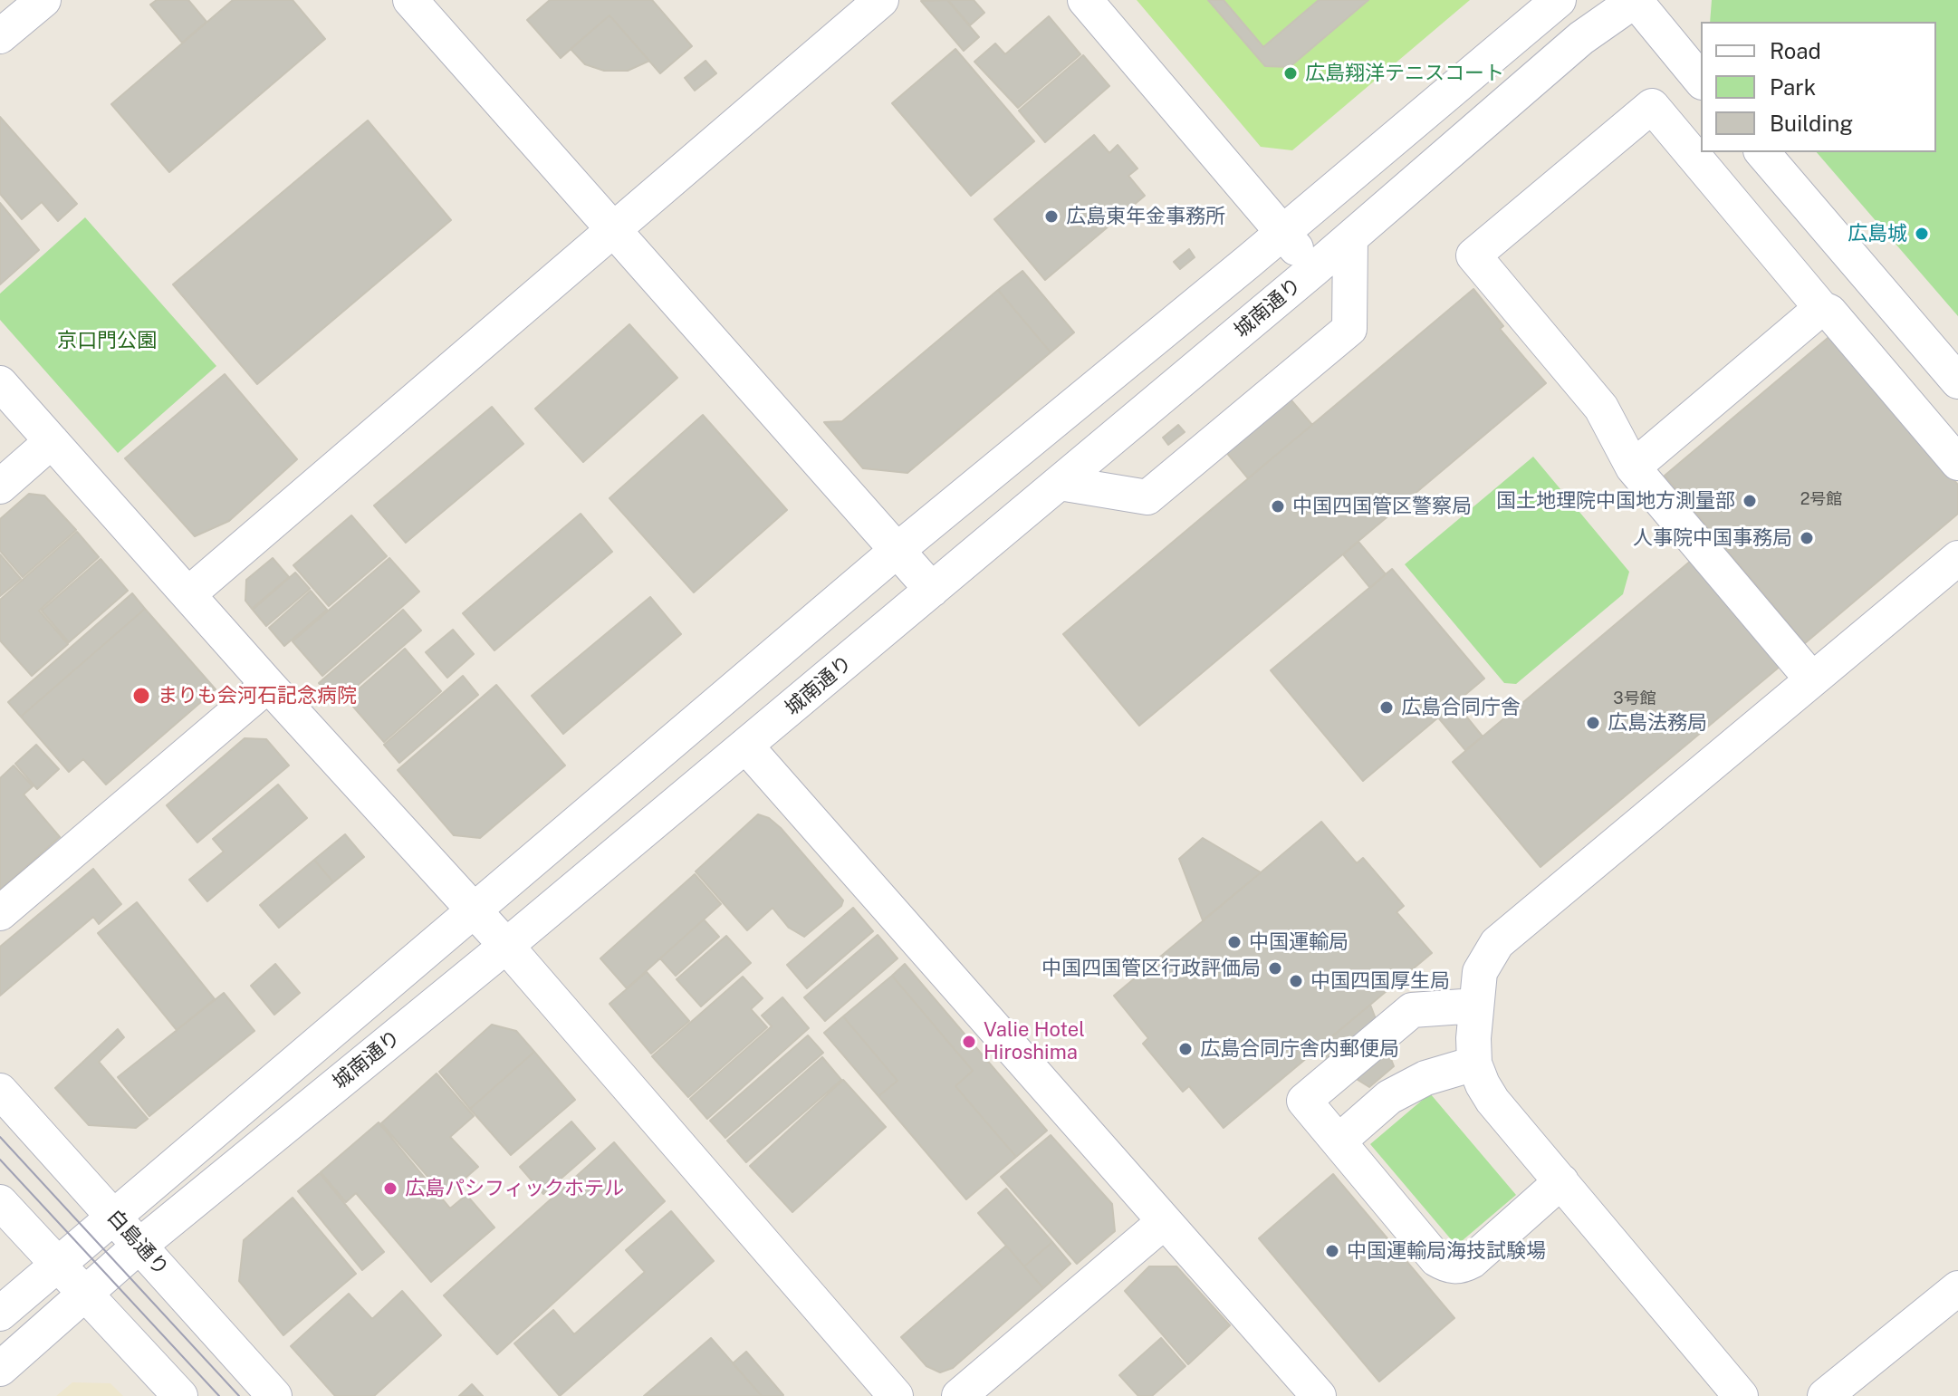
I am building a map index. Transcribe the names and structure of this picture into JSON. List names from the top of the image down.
{
  "streets": {
    "street": ["城南通り", "白島通り"]
  },
  "crossings": [
    ["城南通り", "白島通り"]
  ],
  "parks": ["京口門公園"],
  "places": [
    "広島翔洋テニスコート",
    "広島東年金事務所",
    "広島城",
    "国土地理院中国地方測量部",
    "中国四国管区警察局",
    "人事院中国事務局",
    "まりも会河石記念病院",
    "広島合同庁舎",
    "広島法務局",
    "中国運輸局",
    "中国四国管区行政評価局",
    "中国四国厚生局",
    "Valie Hotel Hiroshima",
    "広島合同庁舎内郵便局",
    "広島パシフィックホテル",
    "中国運輸局海技試験場"
  ],
  "house_numbers": ["2号館", "3号館"],
  "legend": ["Road", "Park", "Building"]
}
